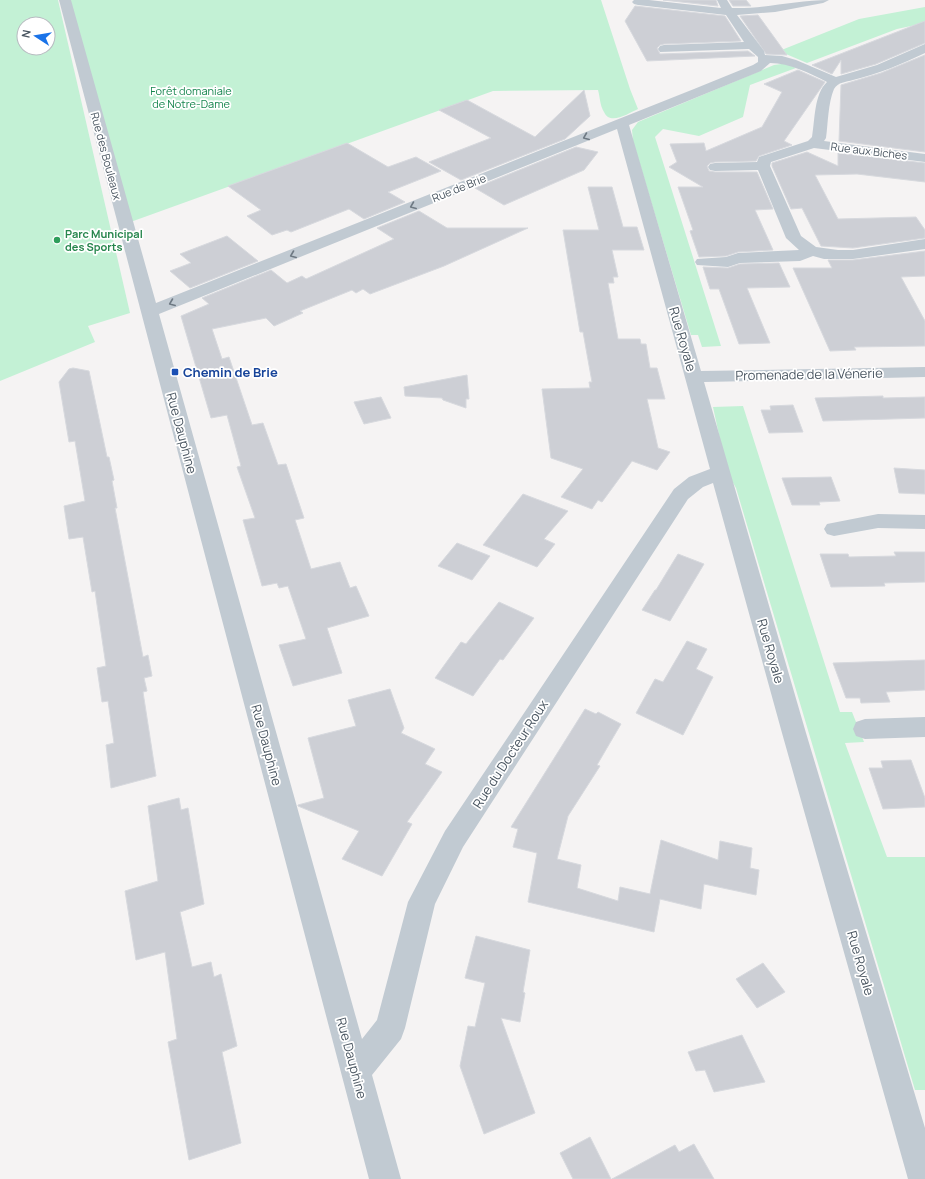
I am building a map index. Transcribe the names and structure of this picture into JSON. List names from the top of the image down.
{
  "streets": {
    "street": [
      "Rue aux Biches",
      "Rue des Bouleaux",
      "Rue de Brie",
      "Rue Royale",
      "Promenade de la Vénerie",
      "Rue Dauphine",
      "Rue du Docteur Roux"
    ]
  },
  "crossings": [
    ["Rue des Bouleaux", "Rue de Brie"],
    ["Rue des Bouleaux", "Rue Dauphine"],
    ["Rue de Brie", "Rue Royale"],
    ["Rue de Brie", "Rue Dauphine"],
    ["Rue Royale", "Promenade de la Vénerie"],
    ["Rue Royale", "Rue du Docteur Roux"],
    ["Rue Dauphine", "Rue du Docteur Roux"]
  ],
  "one_way": ["Rue de Brie"],
  "parks": ["Forêt domaniale de Notre-Dame"],
  "places": {
    "other": ["Parc Municipal des Sports"],
    "transit": ["Chemin de Brie"]
  },
  "north": "left"
}
